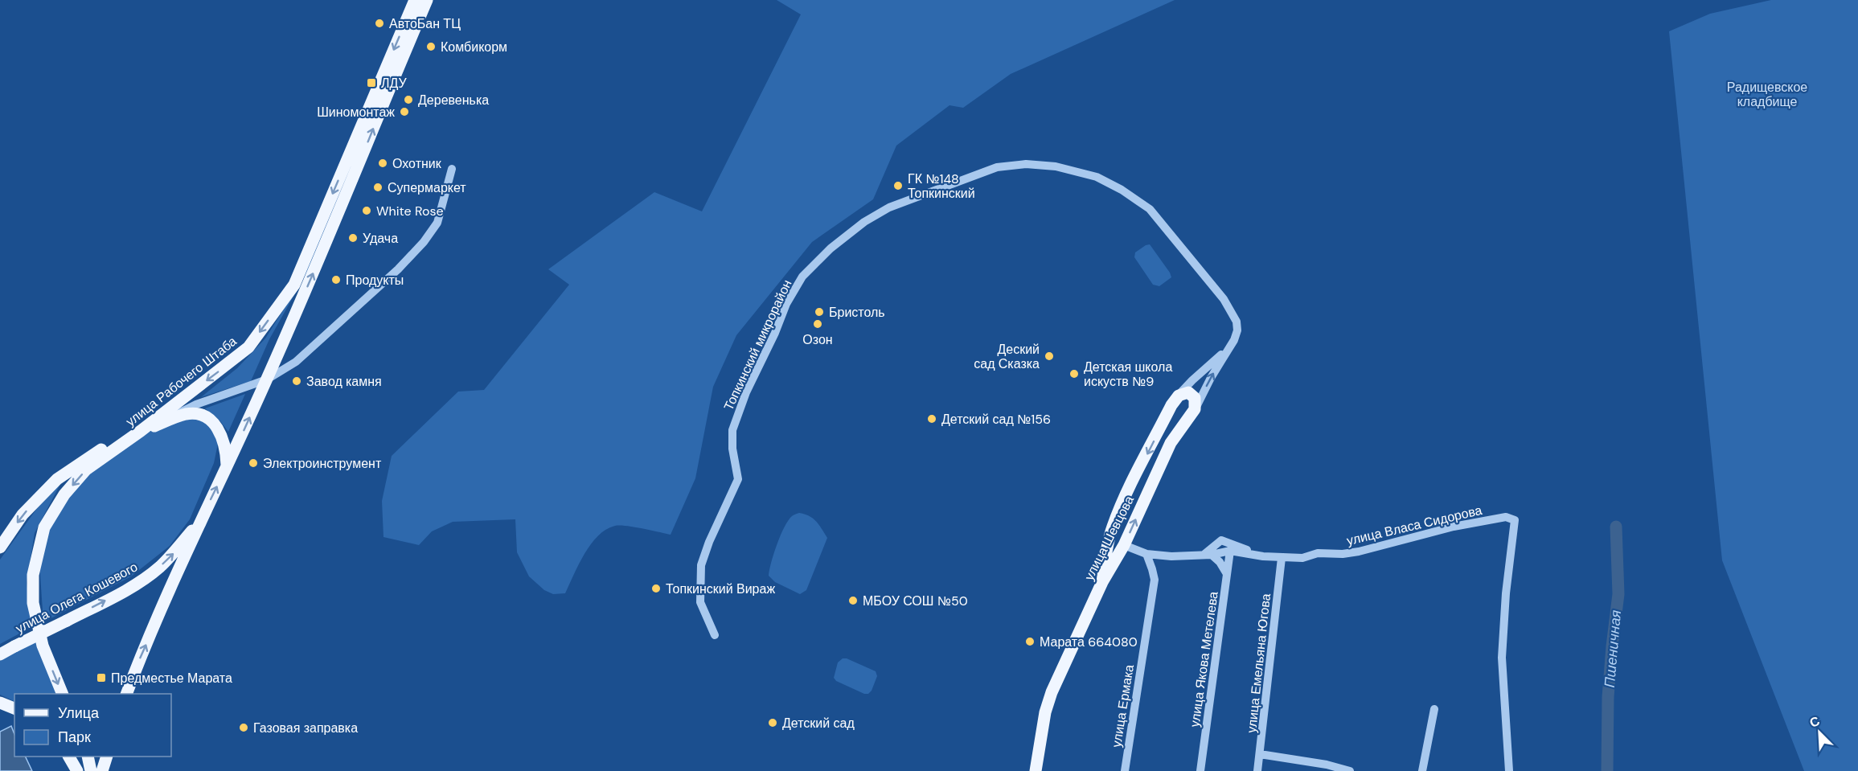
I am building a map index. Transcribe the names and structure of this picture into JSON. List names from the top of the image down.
{
  "streets": {
    "main road": ["улица Рабочего Штаба", "улица Шевцова", "улица Олега Кошевого"],
    "street": [
      "Топкинский микрорайон",
      "улица Власа Сидорова",
      "улица Якова Метелева",
      "улица Емельяна Югова",
      "улица Ермака"
    ]
  },
  "crossings": [
    ["Топкинский микрорайон", "улица Шевцова"],
    ["улица Власа Сидорова", "улица Якова Метелева"],
    ["улица Власа Сидорова", "улица Емельяна Югова"],
    ["улица Власа Сидорова", "улица Ермака"]
  ],
  "one_way": ["улица Шевцова", "улица Олега Кошевого"],
  "water": ["Пшеничная"],
  "parks": ["Радищевское кладбище"],
  "places": {
    "other": [
      "АвтоБан ТЦ",
      "Комбикорм",
      "Деревенька",
      "Шиномонтаж",
      "Охотник",
      "ГК №148 Топкинский",
      "Супермаркет",
      "White Rose",
      "Удача",
      "Продукты",
      "Бристоль",
      "Озон",
      "Деский сад Сказка",
      "Детская школа искуств №9",
      "Завод камня",
      "Детский сад №156",
      "Электроинструмент",
      "Топкинский Вираж",
      "МБОУ СОШ №50",
      "Марата 664080",
      "Детский сад",
      "Газовая заправка"
    ],
    "transit": ["ЛДУ", "Предместье Марата"]
  },
  "legend": ["Улица", "Парк"],
  "north": "top left"
}
